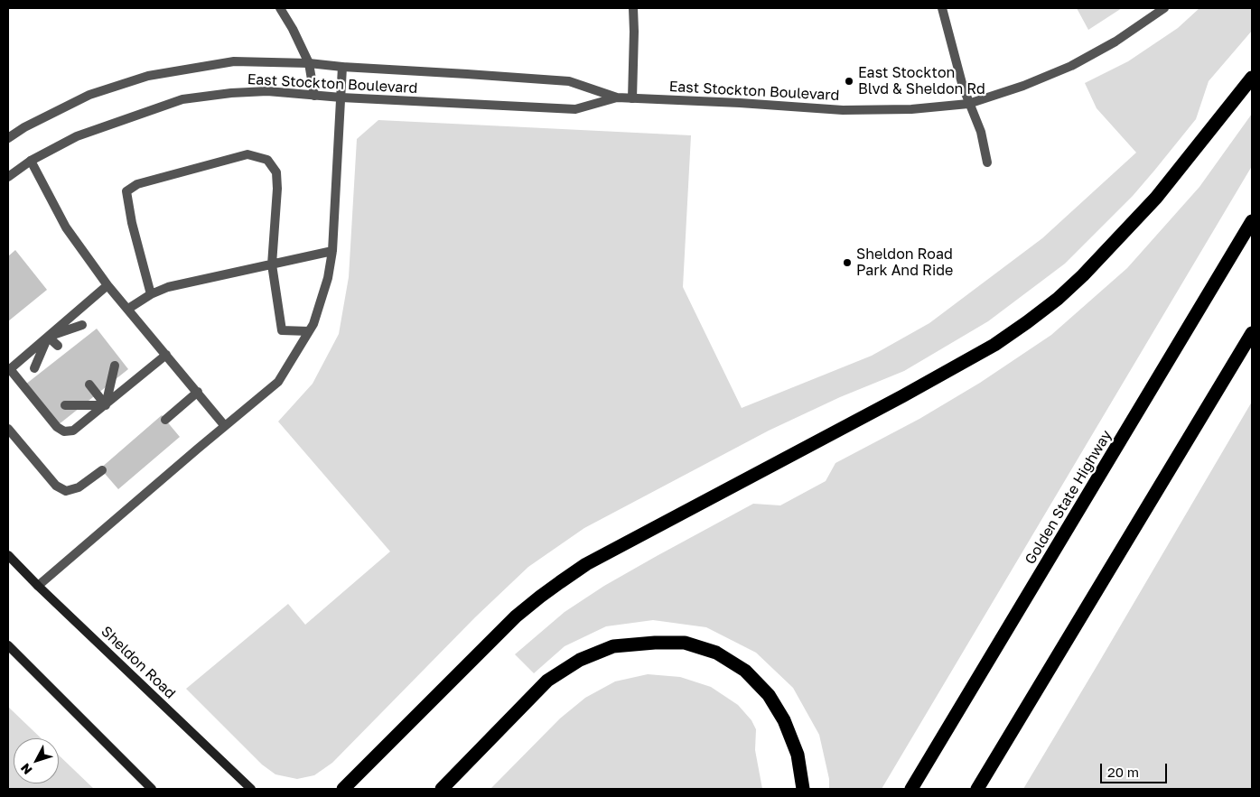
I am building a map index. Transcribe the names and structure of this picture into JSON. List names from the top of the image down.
{
  "streets": {
    "highway": ["Golden State Highway"],
    "main road": ["Sheldon Road"],
    "street": ["East Stockton Boulevard"]
  },
  "places": ["East Stockton Blvd & Sheldon Rd", "Sheldon Road Park And Ride"],
  "scale_bar": "20 m",
  "north": "bottom left"
}
